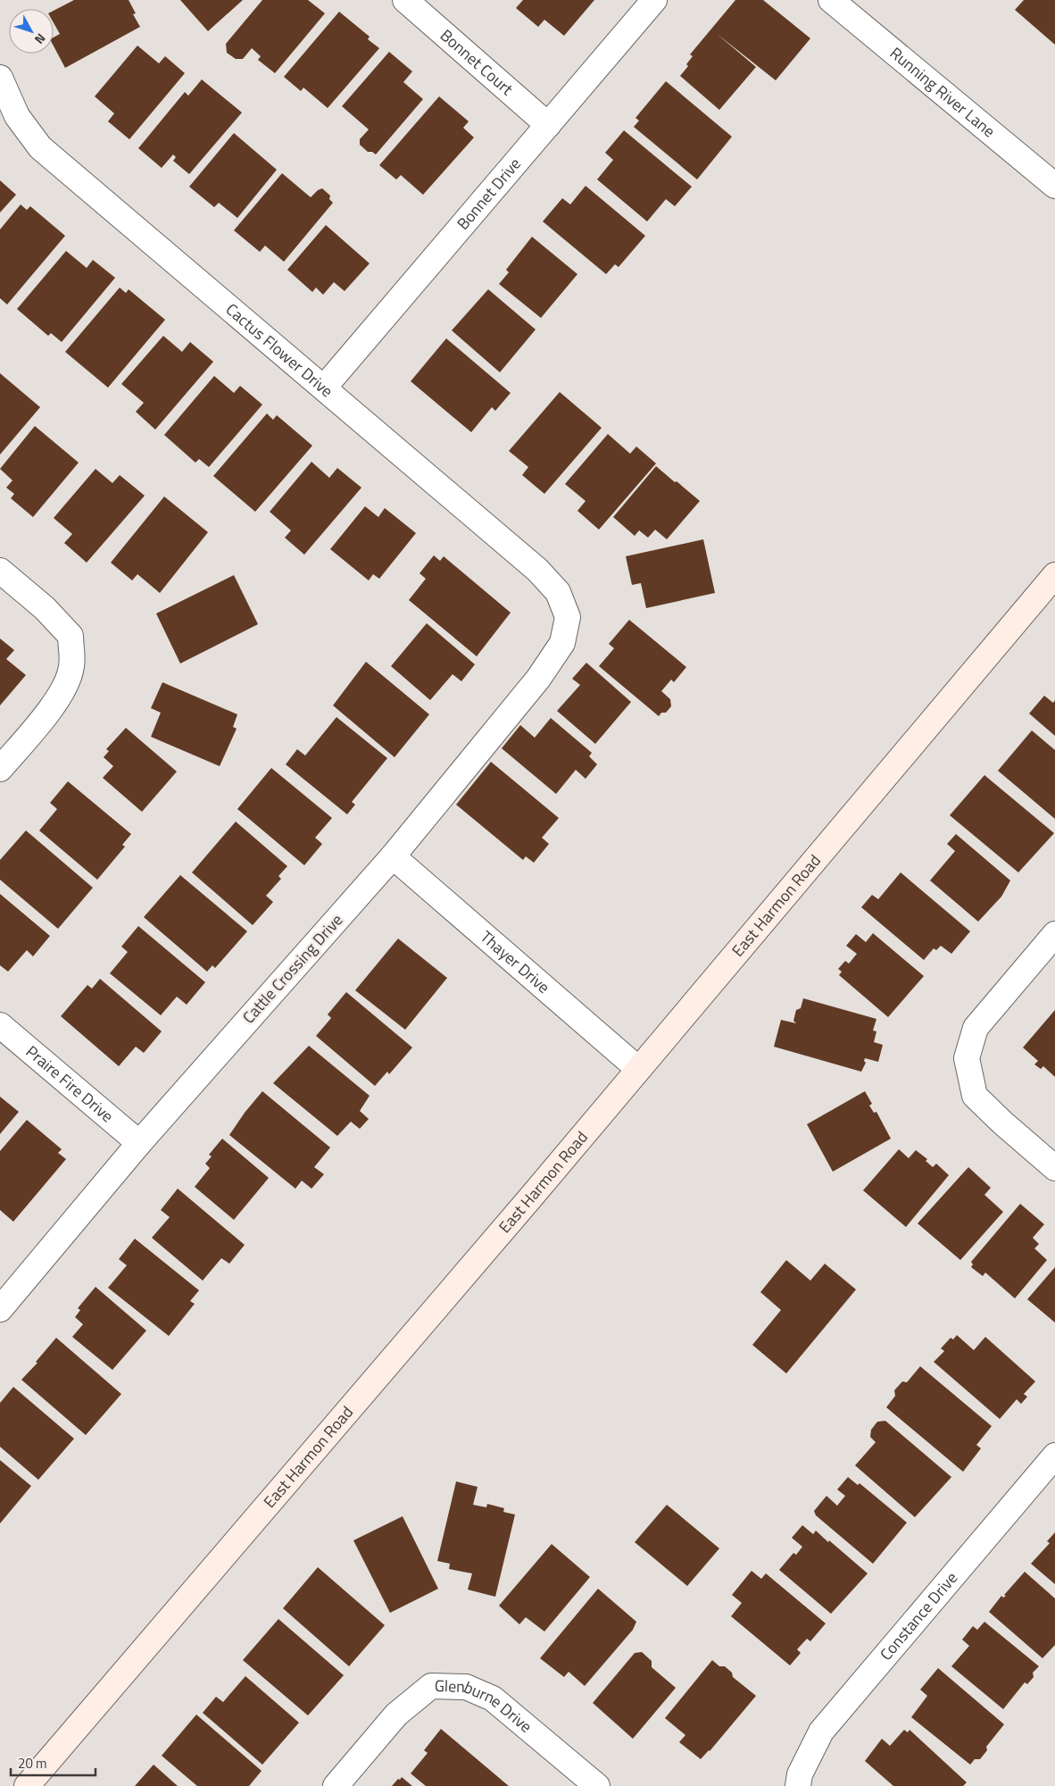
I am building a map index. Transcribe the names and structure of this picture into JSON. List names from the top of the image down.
{
  "streets": {
    "main road": ["East Harmon Road"],
    "street": [
      "Bonnet Court",
      "Running River Lane",
      "Bonnet Drive",
      "Cactus Flower Drive",
      "Thayer Drive",
      "Cattle Crossing Drive",
      "Praire Fire Drive",
      "Constance Drive",
      "Glenburne Drive"
    ]
  },
  "crossings": [
    ["Bonnet Court", "Bonnet Drive"],
    ["Bonnet Drive", "Cactus Flower Drive"],
    ["Cactus Flower Drive", "Cattle Crossing Drive"],
    ["East Harmon Road", "Thayer Drive"],
    ["Thayer Drive", "Cattle Crossing Drive"],
    ["Cattle Crossing Drive", "Praire Fire Drive"]
  ],
  "scale_bar": "20 m",
  "north": "bottom right"
}
